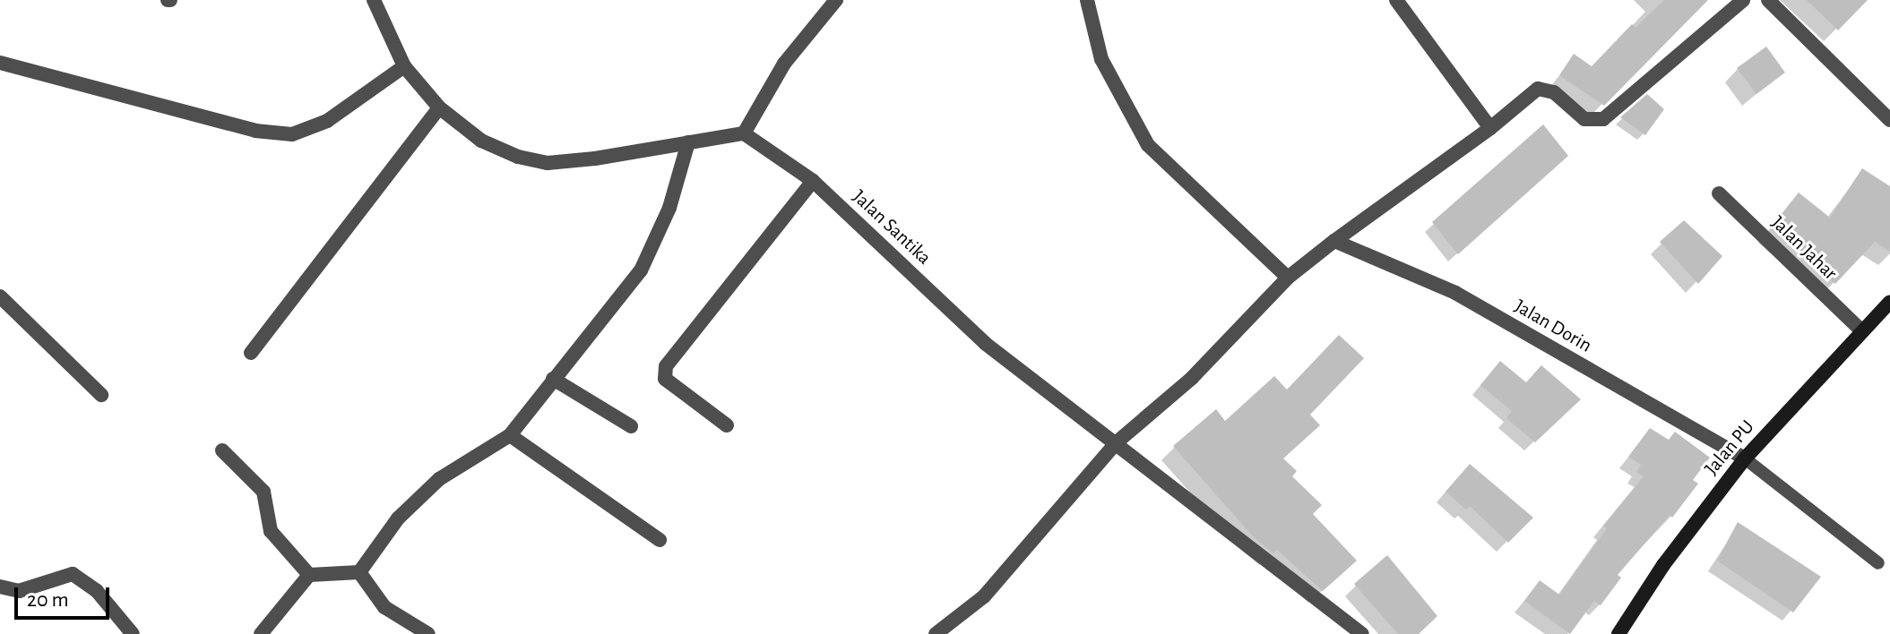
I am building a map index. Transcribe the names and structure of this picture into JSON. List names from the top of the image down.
{
  "streets": {
    "street": [
      "Jalan Santika",
      "Jalan Jahar",
      "Jalan Dorin",
      "Jalan PU"
    ]
  },
  "crossings": [
    ["Jalan Jahar", "Jalan PU"],
    ["Jalan Dorin", "Jalan PU"]
  ],
  "scale_bar": "20 m"
}
